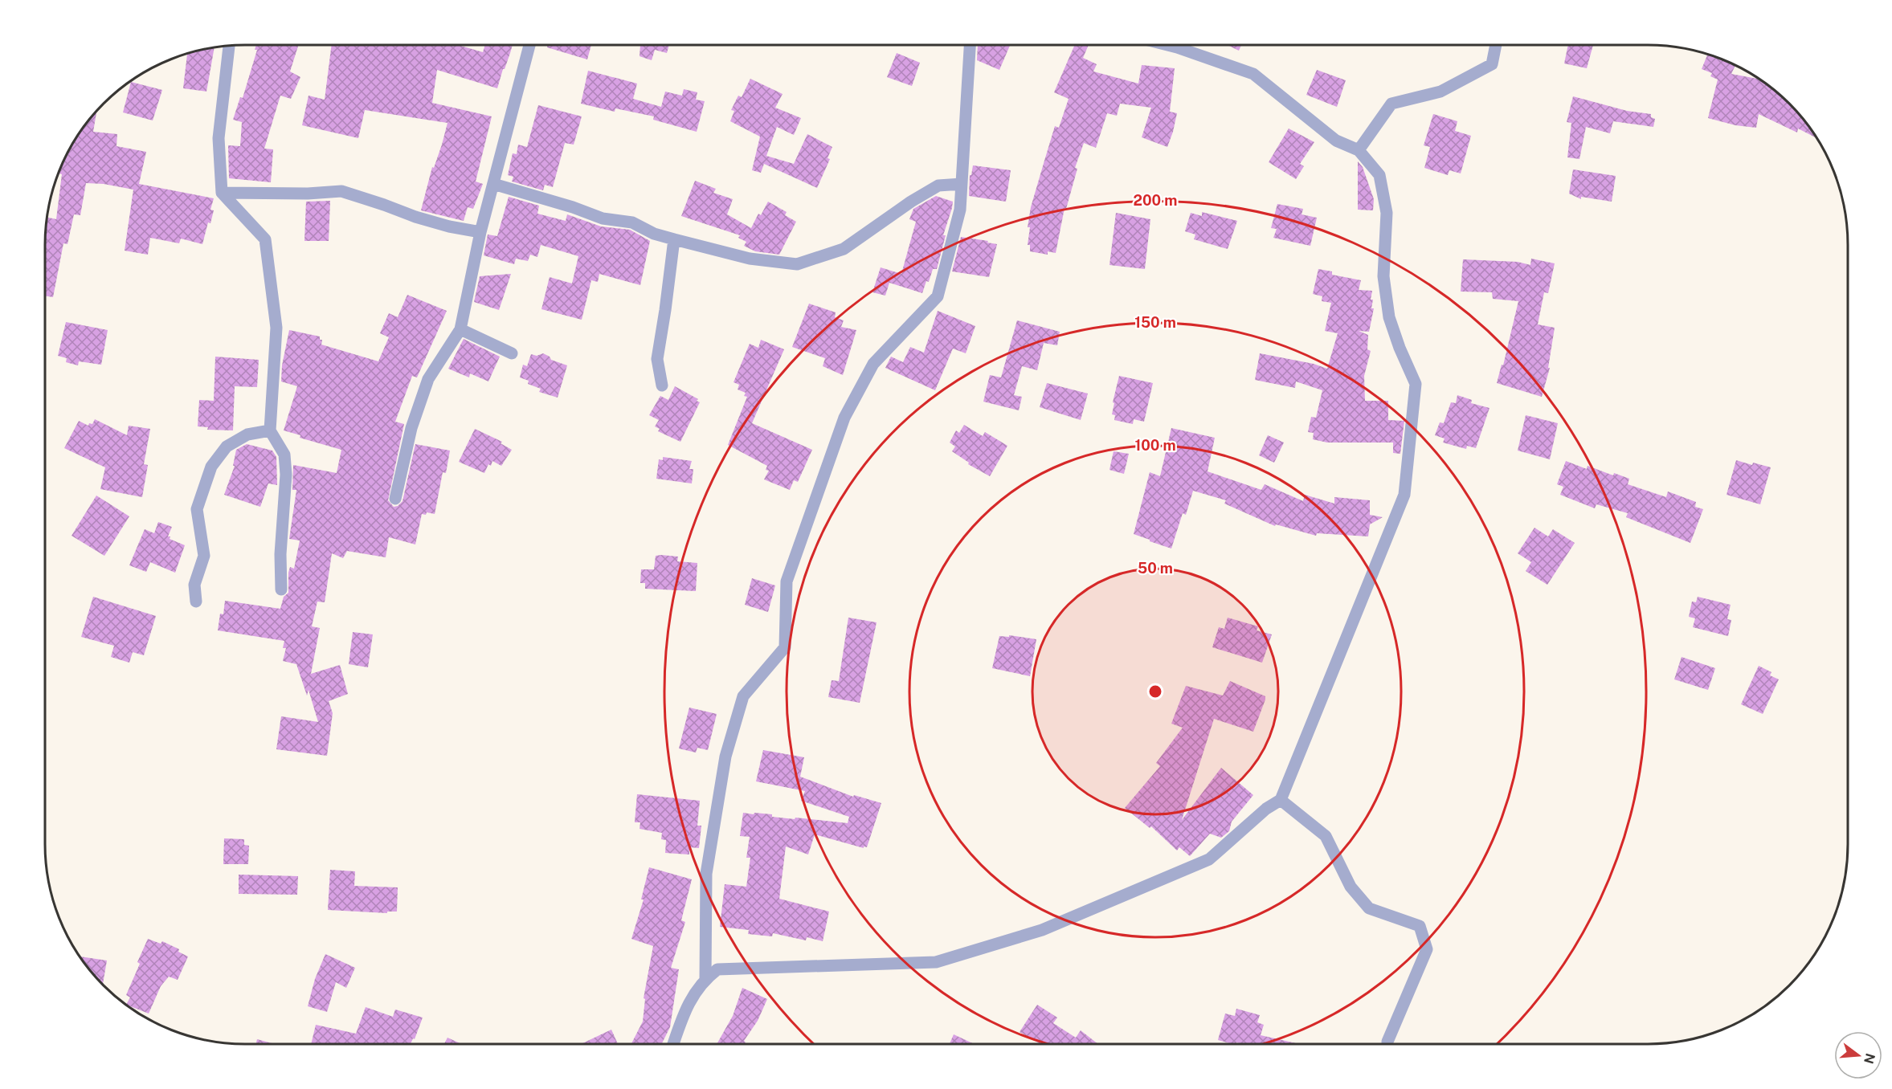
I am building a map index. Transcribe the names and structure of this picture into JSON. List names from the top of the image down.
{
  "north": "right",
  "rings": [
    "200 m",
    "150 m",
    "100 m",
    "50 m"
  ]
}
